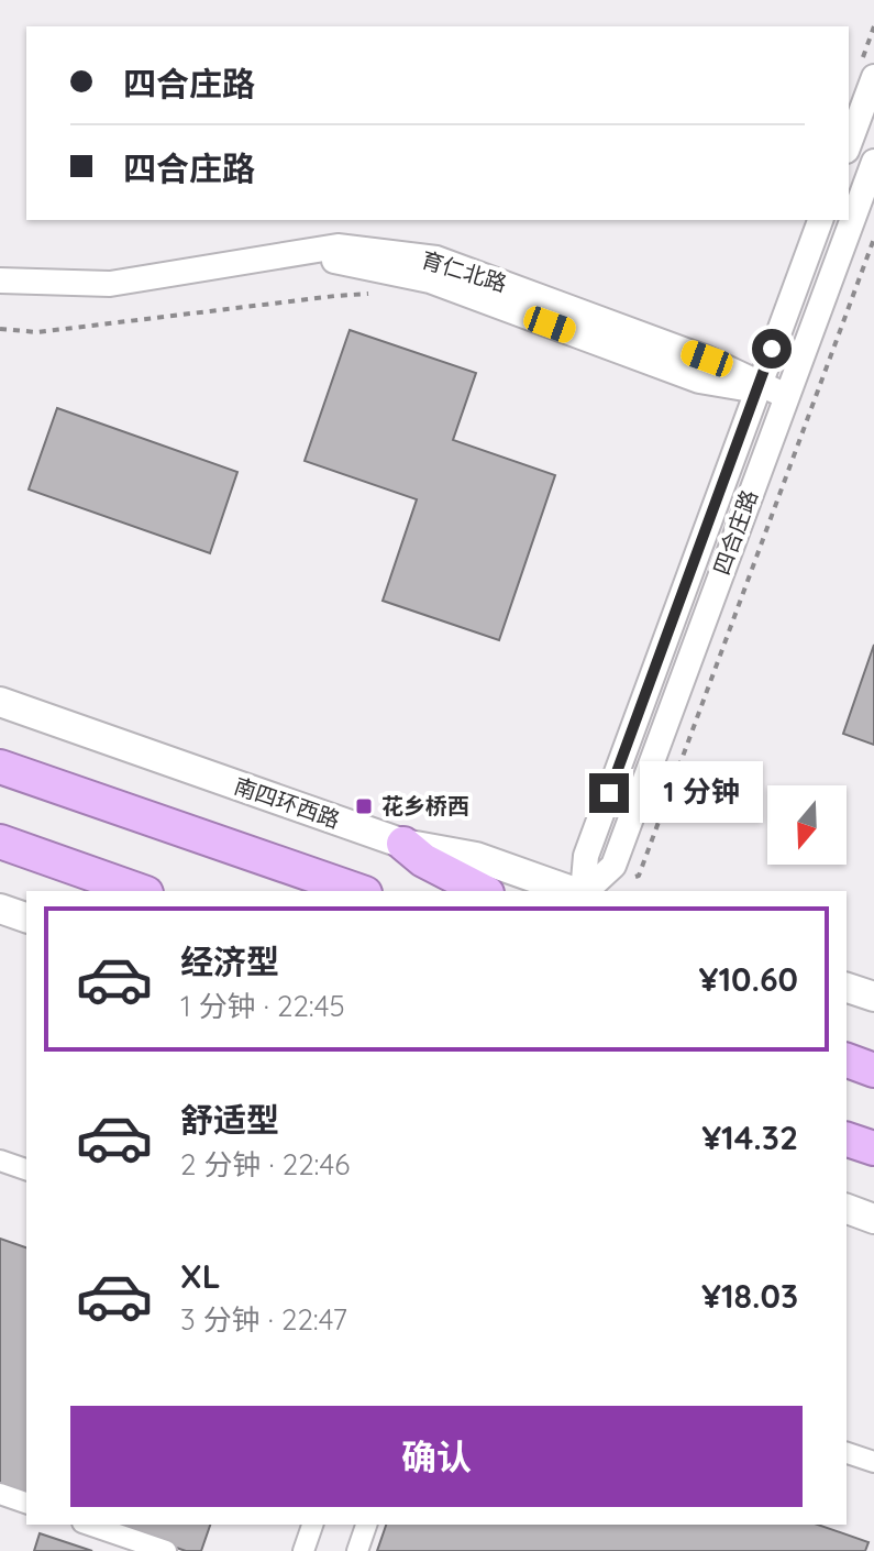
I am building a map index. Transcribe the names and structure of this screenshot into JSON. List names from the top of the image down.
{
  "streets": {
    "main road": ["南四环西路"],
    "street": ["育仁北路", "四合庄路"]
  },
  "crossings": [
    ["育仁北路", "四合庄路"]
  ],
  "places": {
    "transit": ["花乡桥西"]
  },
  "north": "bottom",
  "page": {
    "banner": ["四合庄路", "四合庄路"],
    "bubble": "1 分钟",
    "list": [
      {
        "name": "经济型",
        "note": "1 分钟 · 22:45",
        "value": "¥10.60"
      },
      {
        "name": "舒适型",
        "note": "2 分钟 · 22:46",
        "value": "¥14.32"
      },
      {
        "name": "XL",
        "note": "3 分钟 · 22:47",
        "value": "¥18.03"
      }
    ],
    "buttons": "确认"
  }
}
